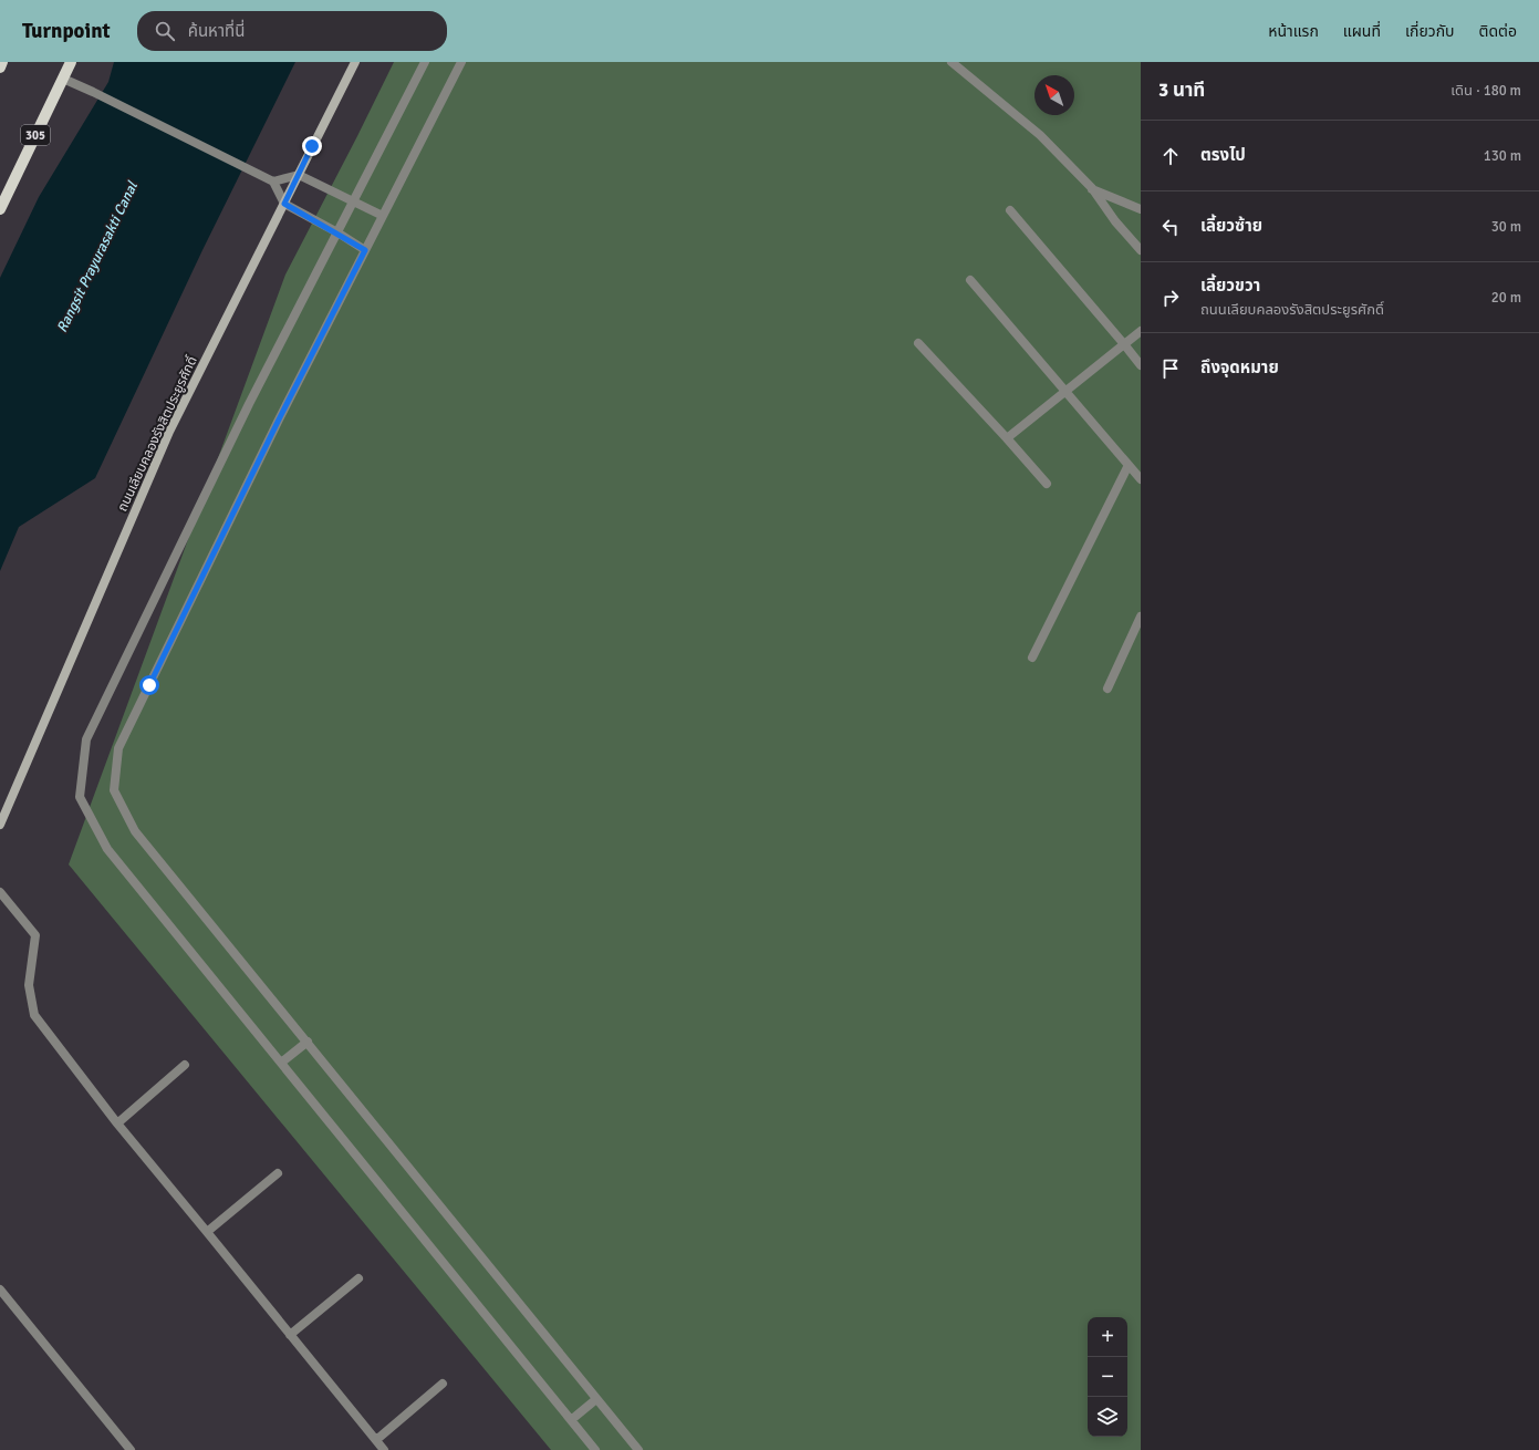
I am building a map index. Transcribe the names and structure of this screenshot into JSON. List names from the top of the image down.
{
  "streets": {
    "main road": ["305"],
    "street": ["ถนนเลียบคลองรังสิตประยูรศักดิ์"]
  },
  "water": ["Rangsit Prayurasakti Canal"],
  "north": "top left",
  "page": {
    "header": "Turnpoint",
    "search": "ค้นหาที่นี่",
    "nav": [
      "หน้าแรก",
      "แผนที่",
      "เกี่ยวกับ",
      "ติดต่อ"
    ],
    "heading": ["3 นาที", "เดิน · 180 m"],
    "list": [
      ["ตรงไป", "130 m"],
      ["เลี้ยวซ้าย", "30 m"],
      ["เลี้ยวขวา", "ถนนเลียบคลองรังสิตประยูรศักดิ์", "20 m"],
      "ถึงจุดหมาย"
    ],
    "map_buttons": ["+", "−"]
  }
}
